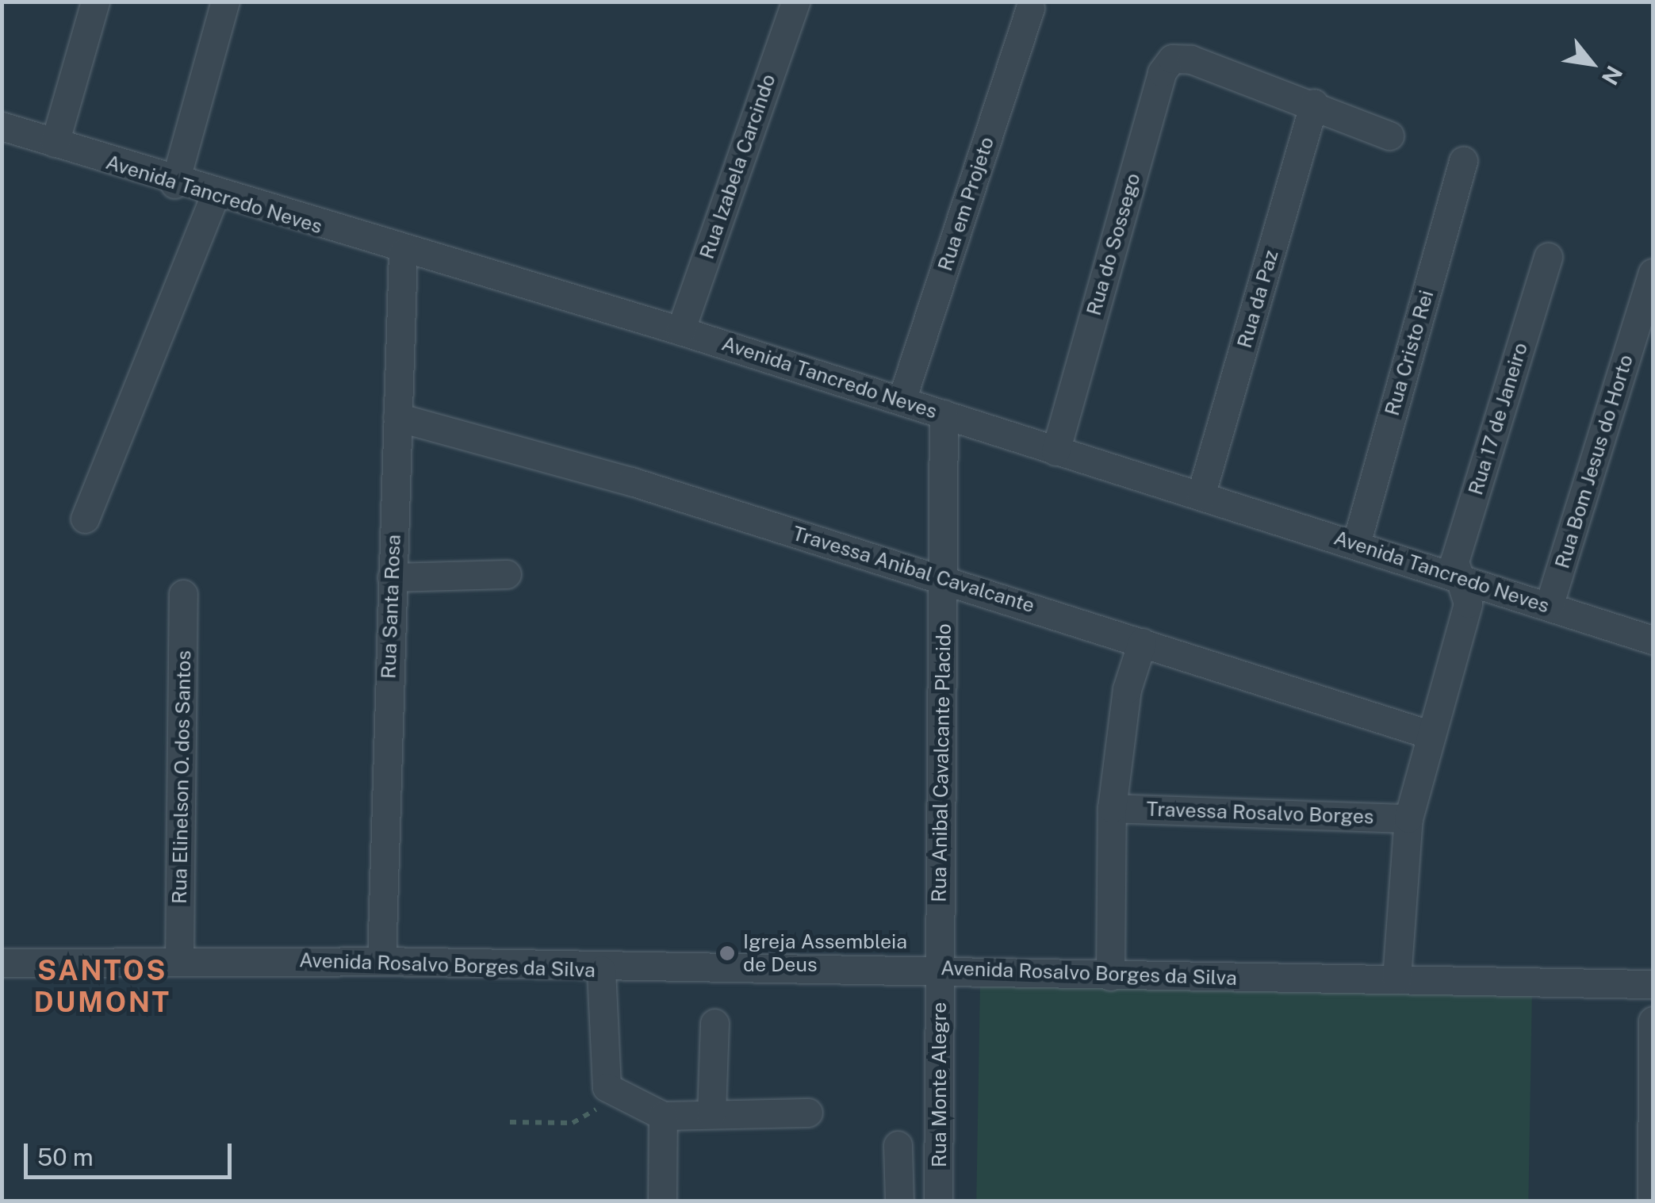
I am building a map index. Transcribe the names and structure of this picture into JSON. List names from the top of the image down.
{
  "streets": {
    "street": [
      "Rua Izabela Carcindo",
      "Avenida Tancredo Neves",
      "Rua em Projeto",
      "Rua do Sossego",
      "Rua da Paz",
      "Rua Cristo Rei",
      "Rua 17 de Janeiro",
      "Rua Bom Jesus do Horto",
      "Travessa Anibal Cavalcante",
      "Rua Santa Rosa",
      "Rua Anibal Cavalcante Placido",
      "Rua Elinelson O. dos Santos",
      "Travessa Rosalvo Borges",
      "Avenida Rosalvo Borges da Silva",
      "Rua Monte Alegre"
    ]
  },
  "crossings": [
    ["Rua Izabela Carcindo", "Avenida Tancredo Neves"],
    ["Avenida Tancredo Neves", "Rua em Projeto"],
    ["Avenida Tancredo Neves", "Rua do Sossego"],
    ["Avenida Tancredo Neves", "Rua da Paz"],
    ["Avenida Tancredo Neves", "Rua Cristo Rei"],
    ["Avenida Tancredo Neves", "Rua 17 de Janeiro"],
    ["Avenida Tancredo Neves", "Rua Bom Jesus do Horto"],
    ["Avenida Tancredo Neves", "Rua Santa Rosa"],
    ["Avenida Tancredo Neves", "Rua Anibal Cavalcante Placido"],
    ["Rua do Sossego", "Rua da Paz"],
    ["Rua 17 de Janeiro", "Travessa Anibal Cavalcante"],
    ["Rua 17 de Janeiro", "Travessa Rosalvo Borges"],
    ["Rua 17 de Janeiro", "Avenida Rosalvo Borges da Silva"],
    ["Travessa Anibal Cavalcante", "Rua Santa Rosa"],
    ["Travessa Anibal Cavalcante", "Rua Anibal Cavalcante Placido"],
    ["Rua Santa Rosa", "Avenida Rosalvo Borges da Silva"],
    ["Rua Anibal Cavalcante Placido", "Avenida Rosalvo Borges da Silva"],
    ["Rua Anibal Cavalcante Placido", "Rua Monte Alegre"],
    ["Rua Elinelson O. dos Santos", "Avenida Rosalvo Borges da Silva"],
    ["Avenida Rosalvo Borges da Silva", "Rua Monte Alegre"]
  ],
  "districts": ["SANTOS DUMONT"],
  "places": ["Igreja Assembleia de Deus"],
  "scale_bar": "50 m",
  "north": "bottom right"
}
